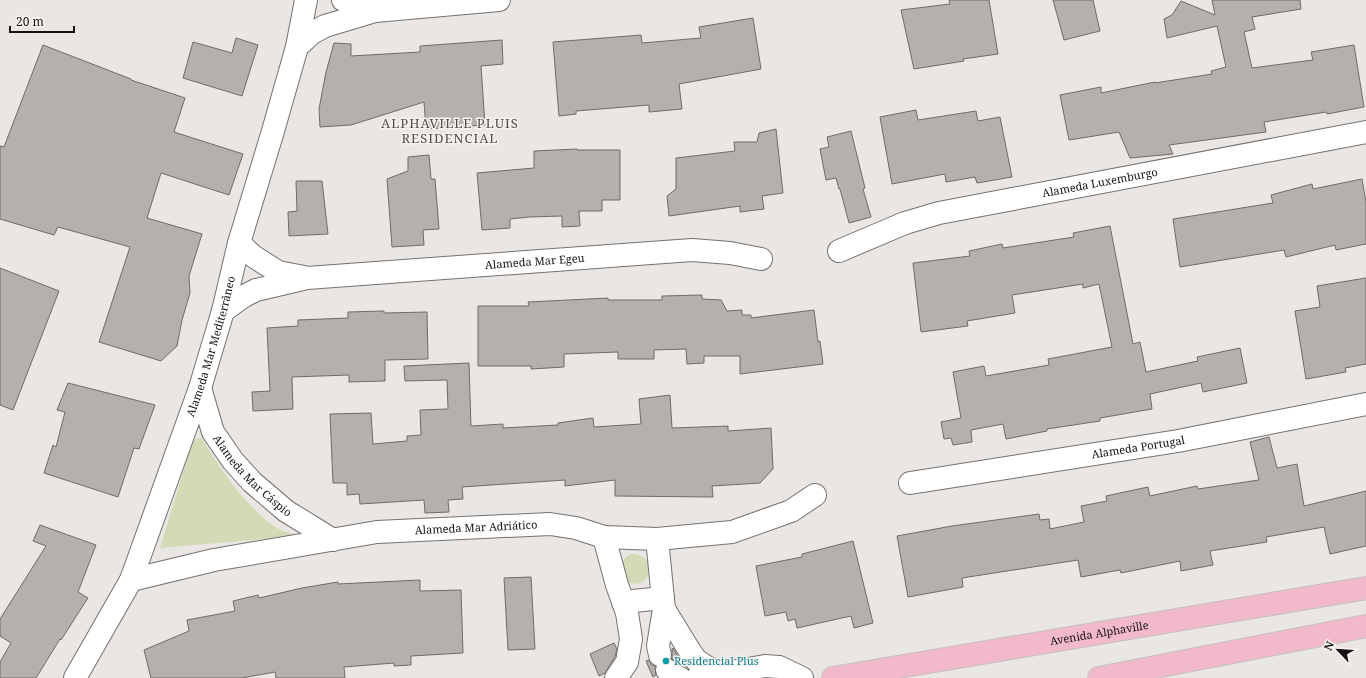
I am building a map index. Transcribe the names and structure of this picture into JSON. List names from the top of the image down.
{
  "streets": {
    "main road": ["Avenida Alphaville"],
    "street": [
      "Alameda Luxemburgo",
      "Alameda Mar Egeu",
      "Alameda Mar Mediterrâneo",
      "Alameda Portugal",
      "Alameda Mar Cáspio",
      "Alameda Mar Adriático"
    ]
  },
  "crossings": [
    ["Alameda Mar Egeu", "Alameda Mar Mediterrâneo"],
    ["Alameda Mar Mediterrâneo", "Alameda Mar Cáspio"],
    ["Alameda Mar Mediterrâneo", "Alameda Mar Adriático"],
    ["Alameda Mar Cáspio", "Alameda Mar Adriático"]
  ],
  "districts": ["ALPHAVILLE PLUIS RESIDENCIAL"],
  "places": ["Residencial Plus"],
  "scale_bar": "20 m",
  "north": "top left"
}
